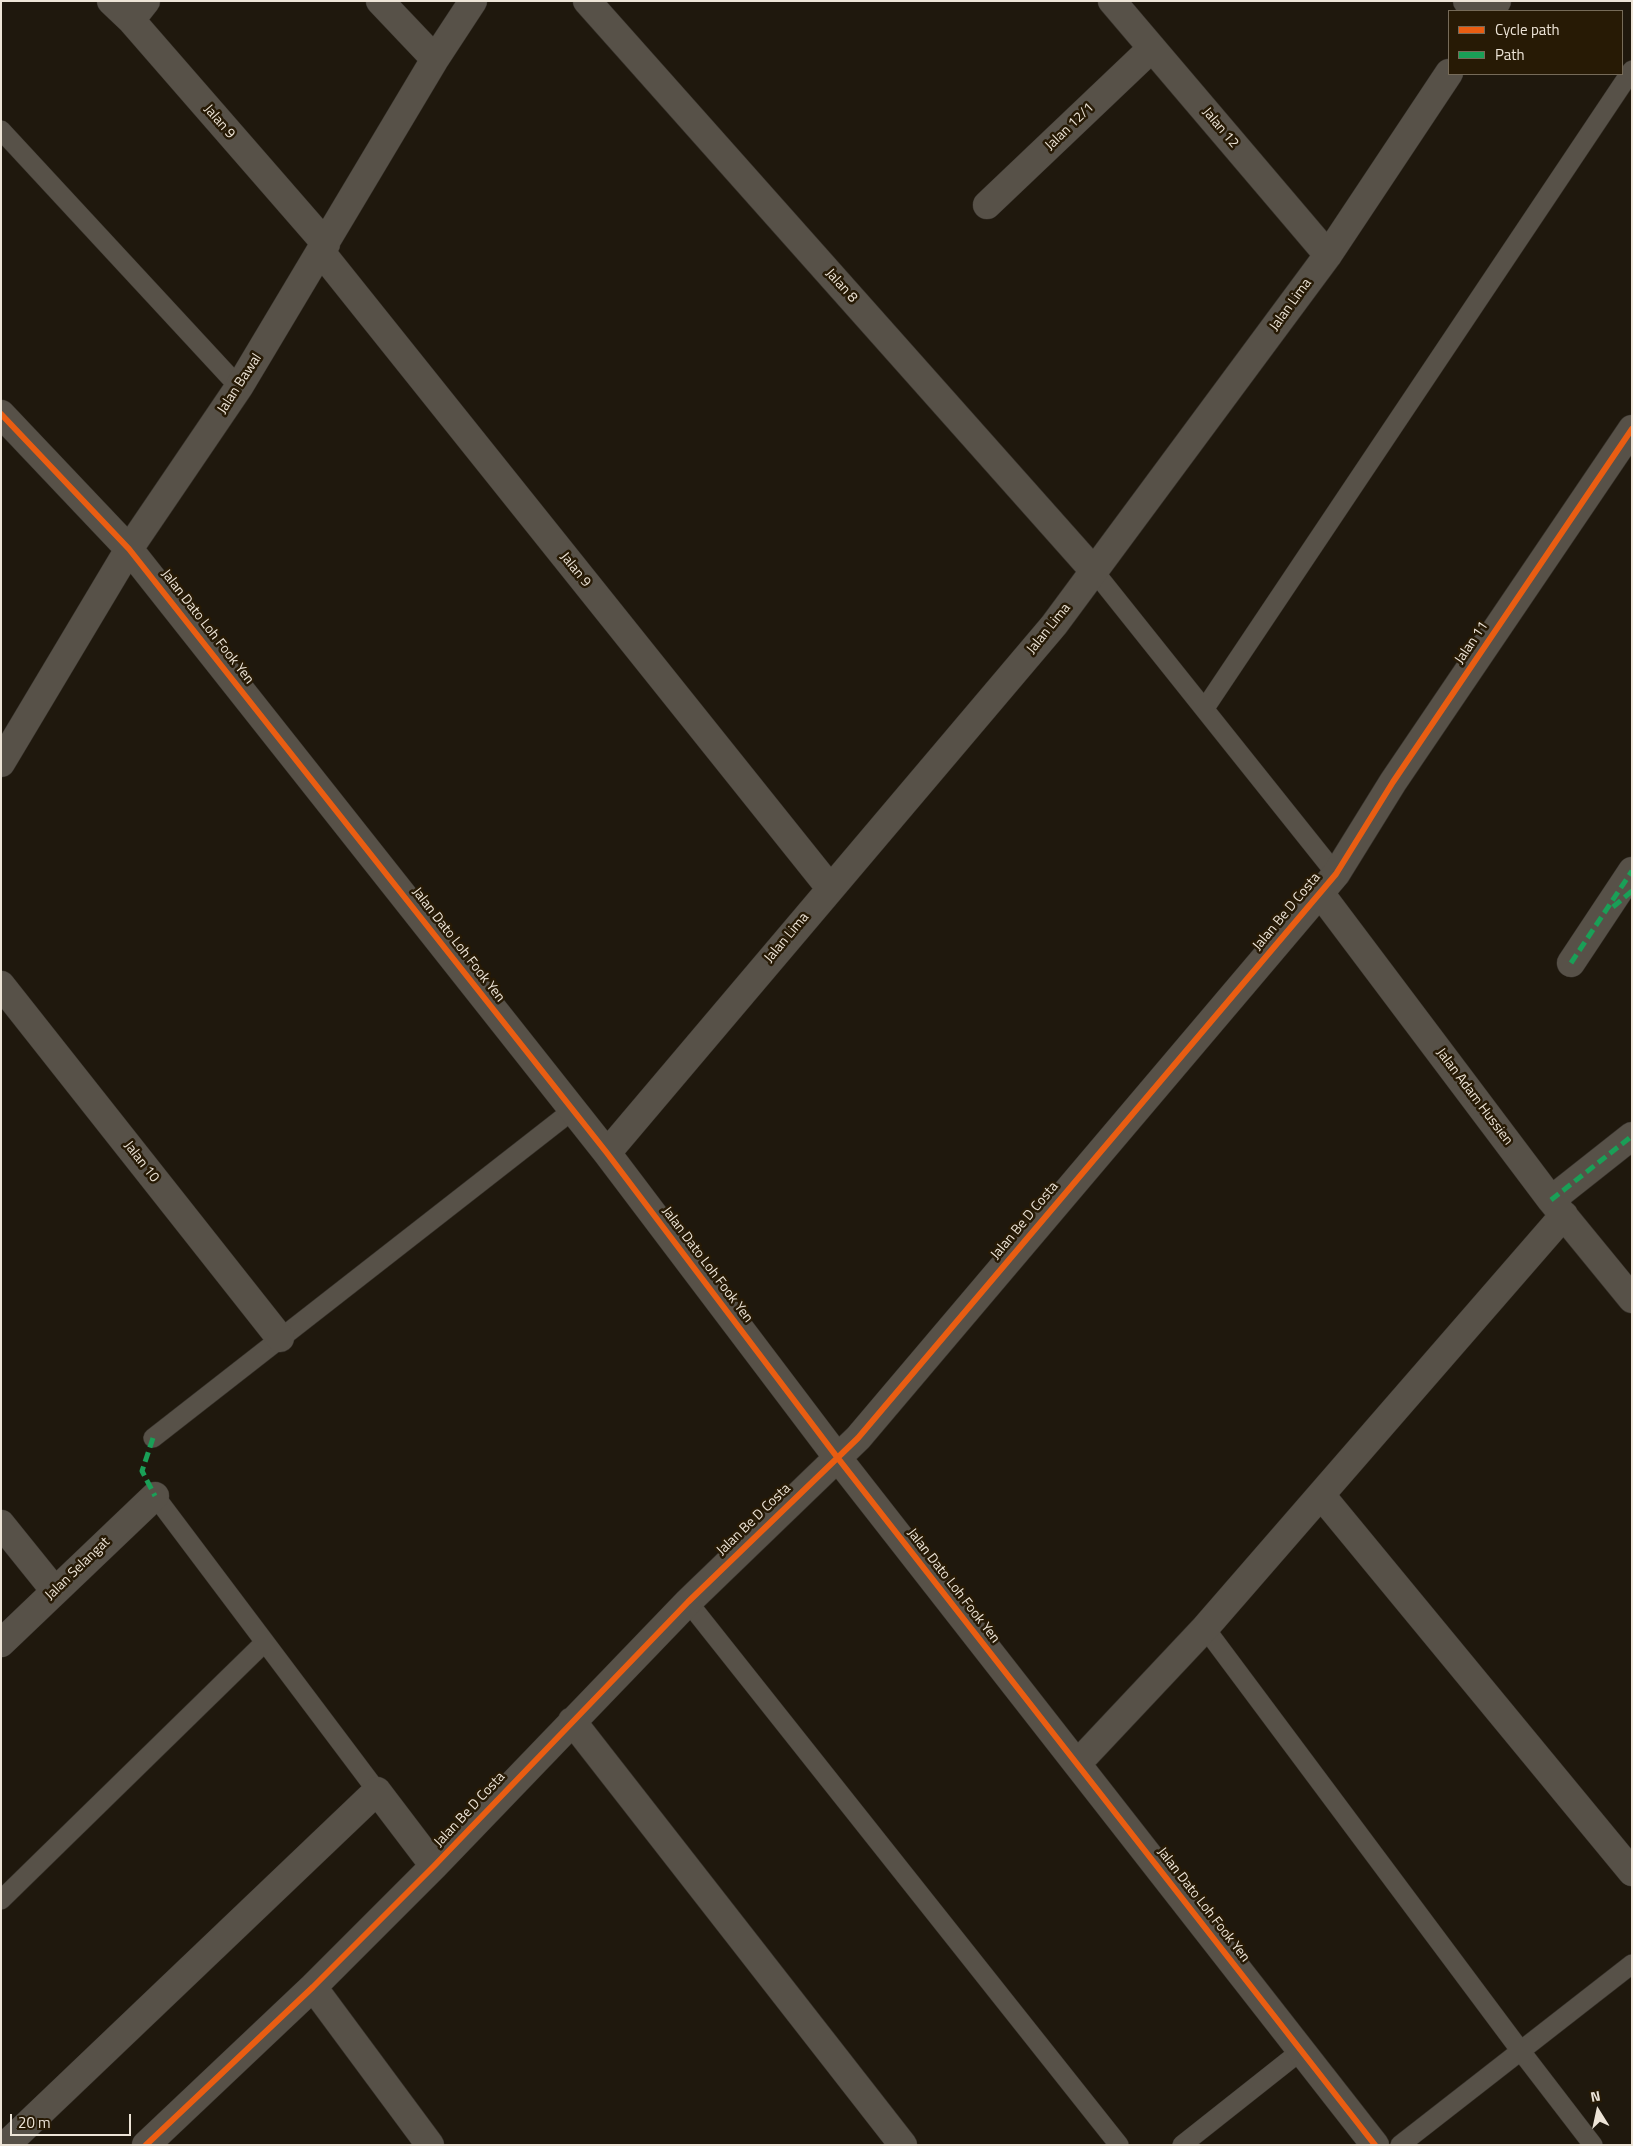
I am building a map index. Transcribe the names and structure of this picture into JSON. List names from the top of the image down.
{
  "streets": {
    "street": [
      "Jalan 9",
      "Jalan 12/1",
      "Jalan 12",
      "Jalan 8",
      "Jalan Lima",
      "Jalan Bawal",
      "Jalan Dato Loh Fook Yen",
      "Jalan 11",
      "Jalan Be D Costa",
      "Jalan Adam Hussien",
      "Jalan 10",
      "Jalan Selangat"
    ]
  },
  "crossings": [
    ["Jalan 9", "Jalan Lima"],
    ["Jalan 9", "Jalan Bawal"],
    ["Jalan 12/1", "Jalan 12"],
    ["Jalan 12", "Jalan Lima"],
    ["Jalan 8", "Jalan Lima"],
    ["Jalan Lima", "Jalan Dato Loh Fook Yen"],
    ["Jalan Bawal", "Jalan Dato Loh Fook Yen"],
    ["Jalan Dato Loh Fook Yen", "Jalan Be D Costa"],
    ["Jalan 11", "Jalan Be D Costa"],
    ["Jalan 11", "Jalan Adam Hussien"],
    ["Jalan Be D Costa", "Jalan Adam Hussien"]
  ],
  "legend": ["Cycle path", "Path"],
  "scale_bar": "20 m",
  "north": "top"
}
